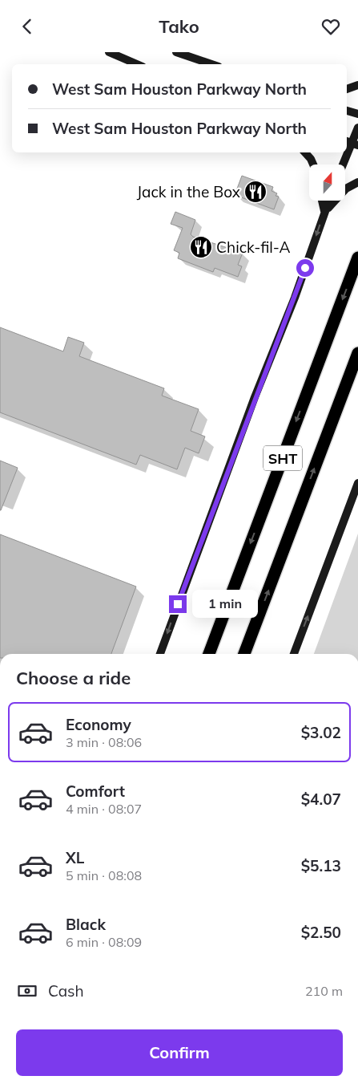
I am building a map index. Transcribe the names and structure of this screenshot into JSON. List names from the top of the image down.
{
  "streets": {
    "highway": ["SHT"]
  },
  "places": {
    "restaurant": ["Jack in the Box", "Chick-fil-A"]
  },
  "north": "top",
  "page": {
    "header": "Tako",
    "banner": ["West Sam Houston Parkway North", "West Sam Houston Parkway North"],
    "bubble": "1 min",
    "heading": "Choose a ride",
    "list": [
      {
        "name": "Economy",
        "note": "3 min · 08:06",
        "value": "$3.02"
      },
      {
        "name": "Comfort",
        "note": "4 min · 08:07",
        "value": "$4.07"
      },
      {
        "name": "XL",
        "note": "5 min · 08:08",
        "value": "$5.13"
      },
      {
        "name": "Black",
        "note": "6 min · 08:09",
        "value": "$2.50"
      }
    ],
    "pay": ["Cash", "210 m"],
    "buttons": "Confirm"
  }
}
